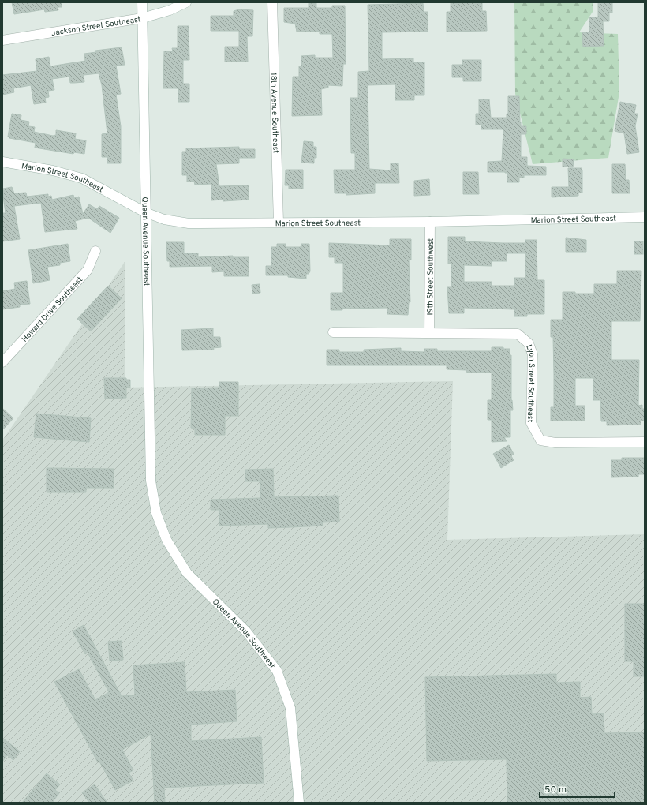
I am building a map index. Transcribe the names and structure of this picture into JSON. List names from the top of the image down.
{
  "streets": {
    "street": [
      "Jackson Street Southeast",
      "18th Avenue Southeast",
      "Marion Street Southeast",
      "Queen Avenue Southeast",
      "19th Street Southwest",
      "Howard Drive Southeast",
      "Lyon Street Southeast",
      "Queen Avenue Southwest"
    ]
  },
  "crossings": [
    ["Jackson Street Southeast", "Queen Avenue Southeast"],
    ["18th Avenue Southeast", "Marion Street Southeast"],
    ["Marion Street Southeast", "Queen Avenue Southeast"],
    ["Marion Street Southeast", "19th Street Southwest"],
    ["Queen Avenue Southeast", "Queen Avenue Southwest"],
    ["19th Street Southwest", "Lyon Street Southeast"]
  ],
  "scale_bar": "50 m"
}
